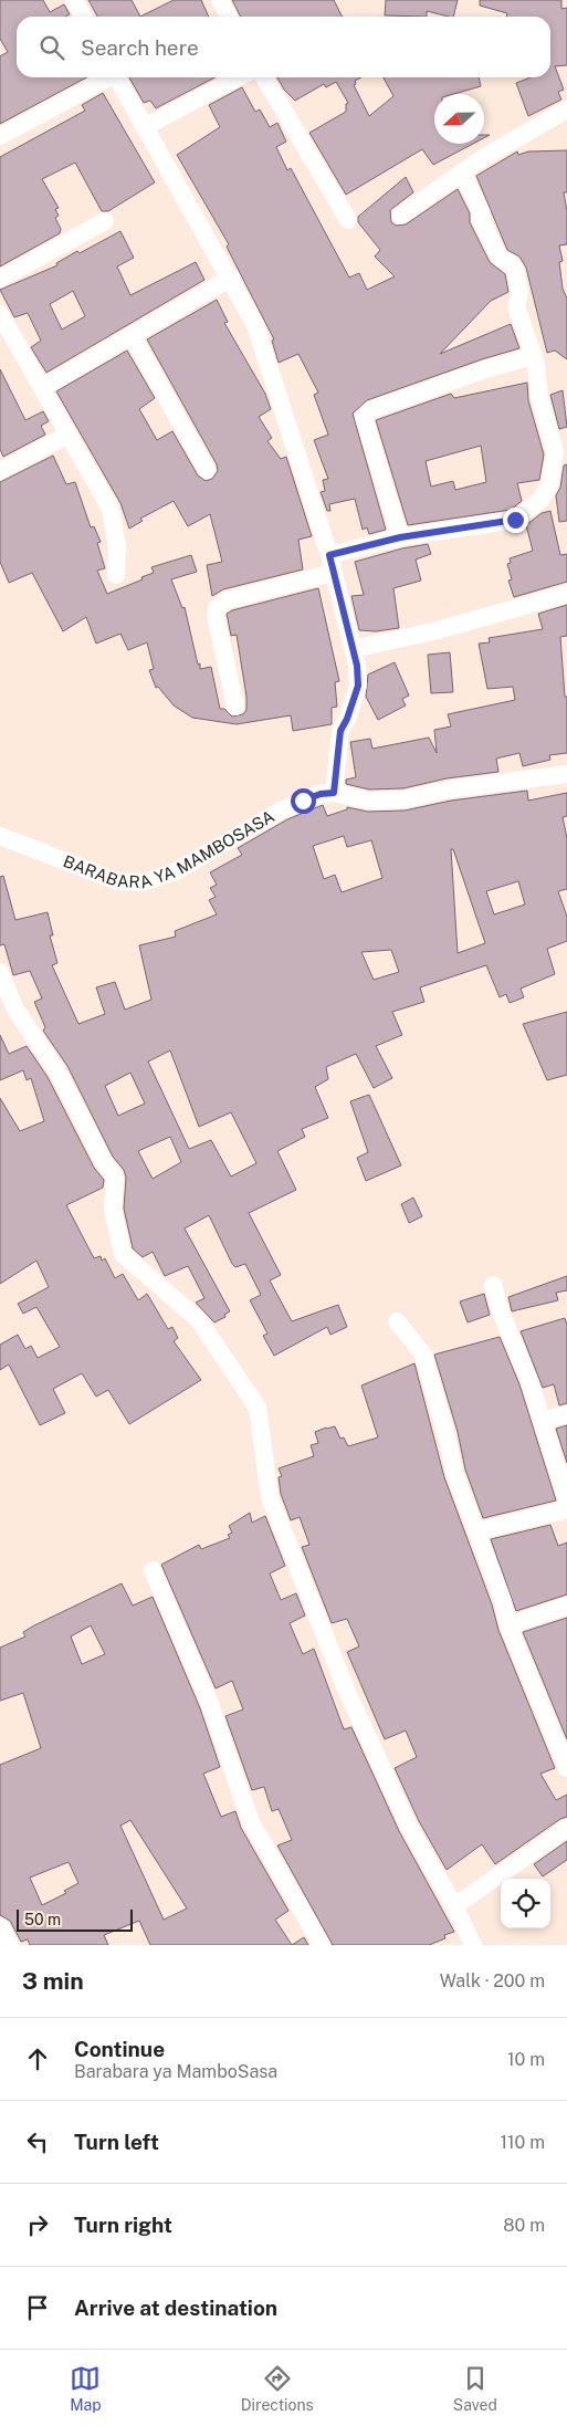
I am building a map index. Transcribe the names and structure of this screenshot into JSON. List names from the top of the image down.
{
  "streets": {
    "street": ["BARABARA YA MAMBOSASA"]
  },
  "scale_bar": "50 m",
  "north": "left",
  "page": {
    "search": "Search here",
    "scale": "50 m",
    "heading": ["3 min", "Walk · 200 m"],
    "list": [
      ["Continue", "Barabara ya MamboSasa", "10 m"],
      ["Turn left", "110 m"],
      ["Turn right", "80 m"],
      "Arrive at destination"
    ],
    "nav": ["Map", "Directions", "Saved"]
  }
}
